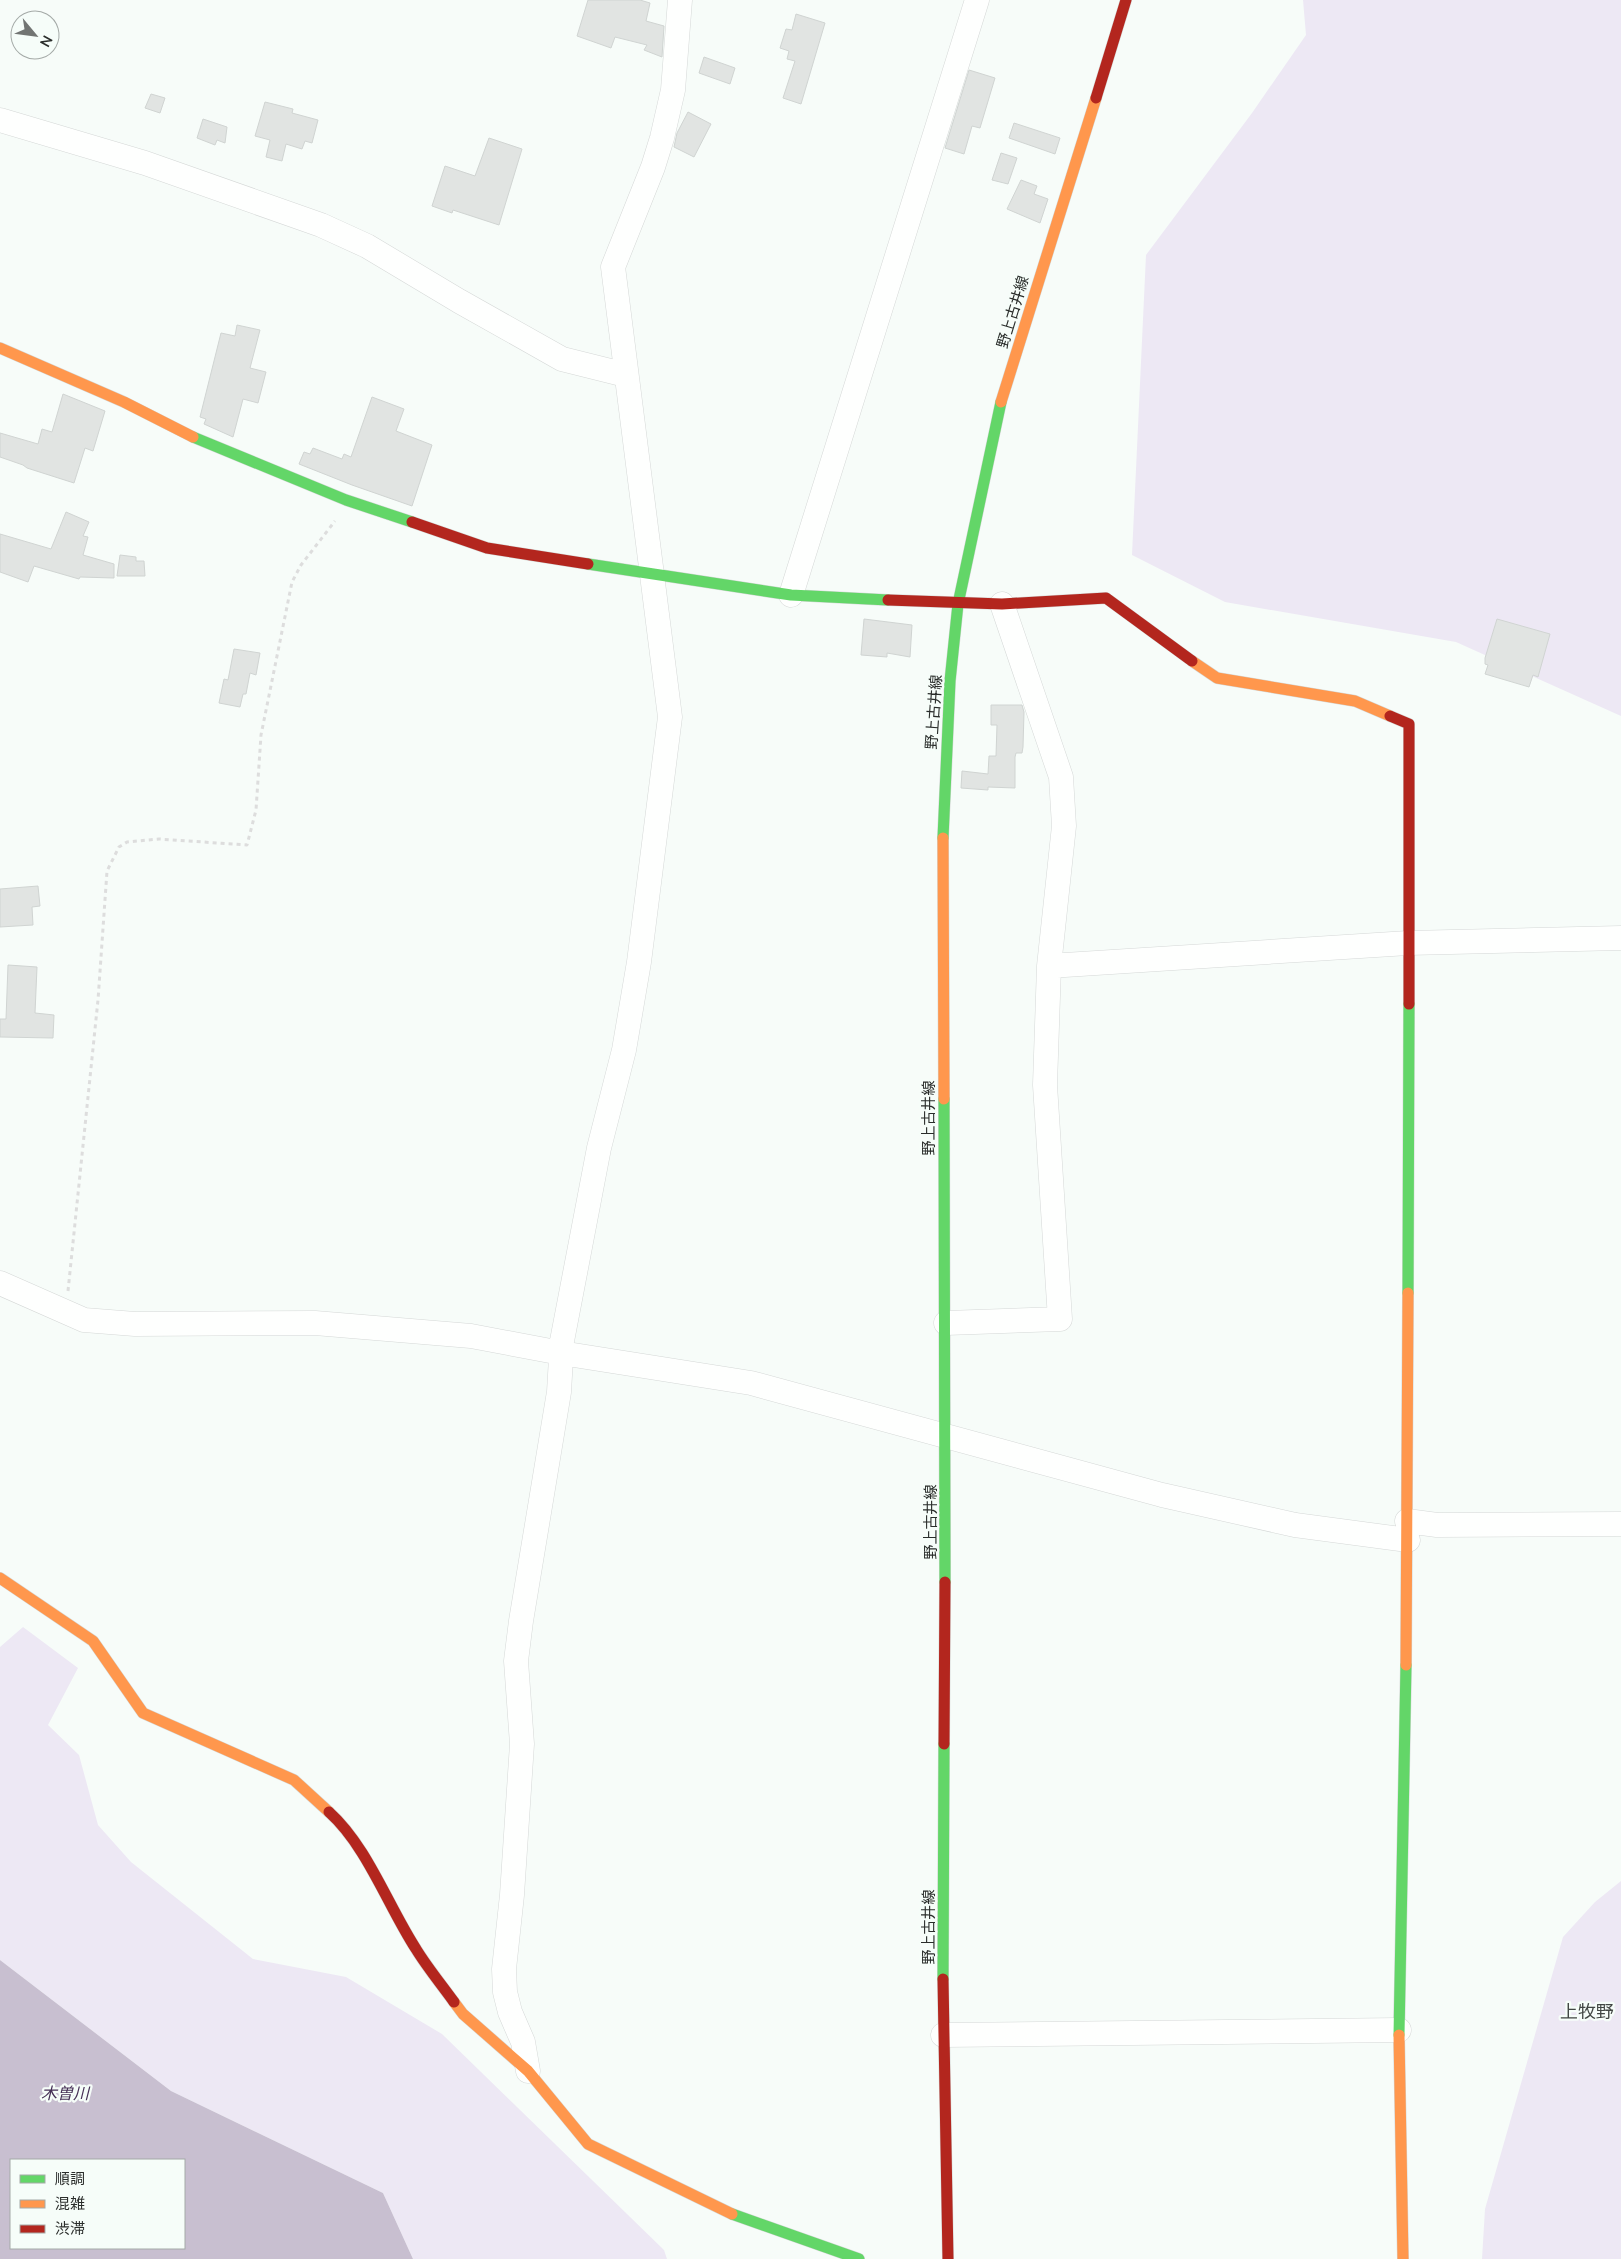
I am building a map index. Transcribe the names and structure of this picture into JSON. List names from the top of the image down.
{
  "streets": {
    "street": ["野上古井線"]
  },
  "districts": ["上牧野"],
  "water": ["木曽川"],
  "legend": ["順調", "混雑", "渋滞"],
  "north": "bottom right"
}
